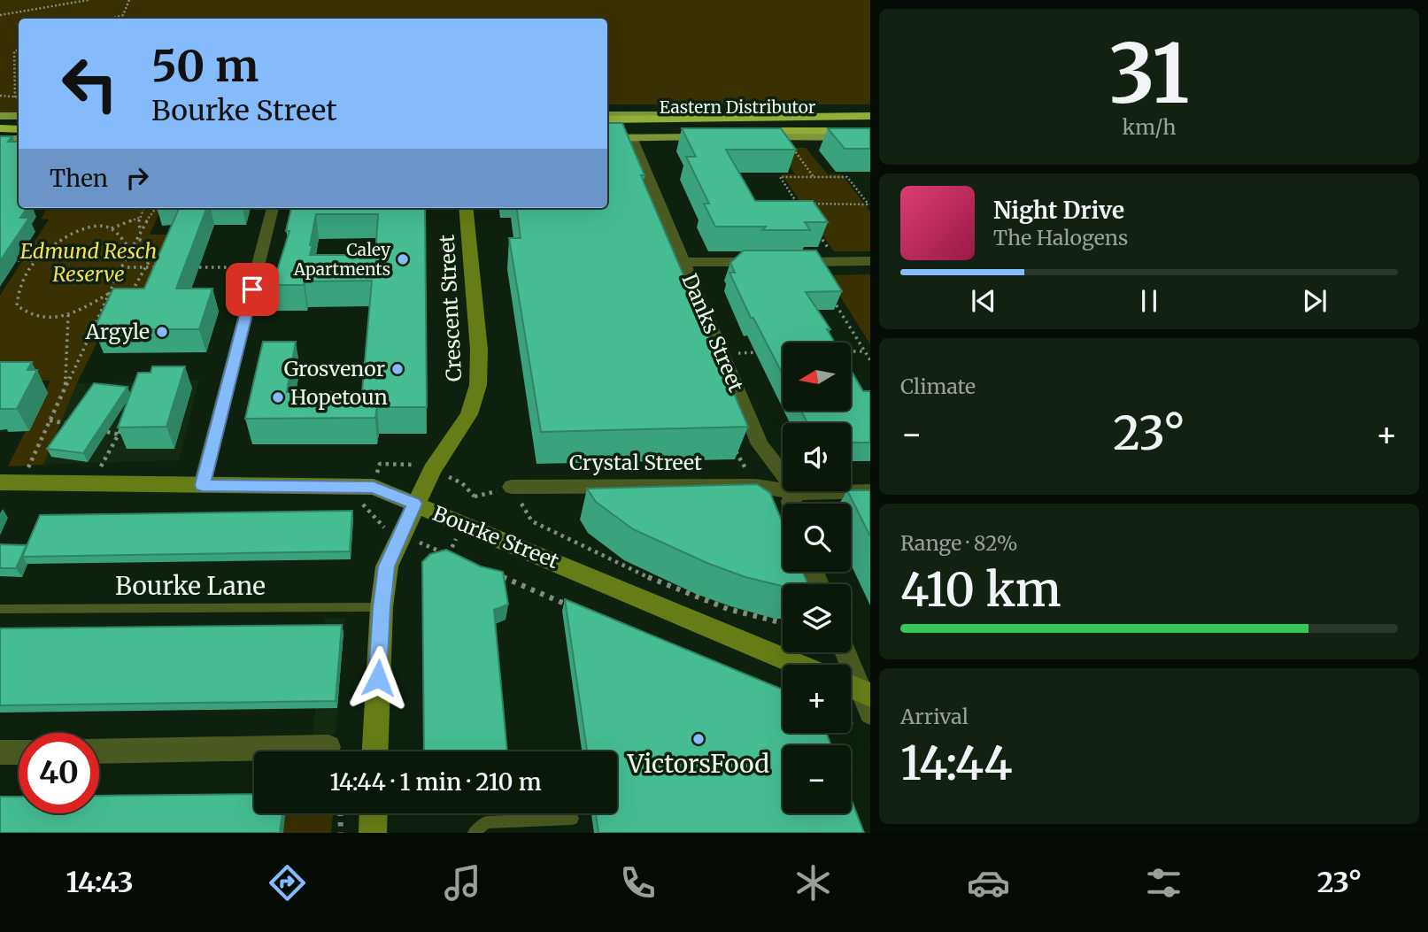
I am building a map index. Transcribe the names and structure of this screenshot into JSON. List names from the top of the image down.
{
  "streets": {
    "highway": ["Eastern Distributor"],
    "main road": ["Crescent Street", "Bourke Street"],
    "street": ["Danks Street", "Crystal Street"],
    "lane": ["Bourke Lane"]
  },
  "crossings": [
    ["Crescent Street", "Bourke Street"],
    ["Crescent Street", "Bourke Lane"],
    ["Danks Street", "Crystal Street"]
  ],
  "parks": ["Edmund Resch Reserve"],
  "places": [
    "Caley Apartments",
    "Argyle",
    "Grosvenor",
    "Hopetoun",
    "VictorsFood"
  ],
  "north": "left",
  "page": {
    "tile": [
      ["31", "km/h"],
      "Climate",
      ["Range · 82%", "410 km"],
      ["Arrival", "14:44"]
    ],
    "turn": ["50 m", "Bourke Street"],
    "then": "Then",
    "song": ["Night Drive", "The Halogens"],
    "map_buttons": ["+", "−"],
    "heat": ["−", "23°", "+"],
    "limit": "40",
    "trip": "14:44 · 1 min · 210 m",
    "tabs": ["14:43", "23°"]
  }
}
